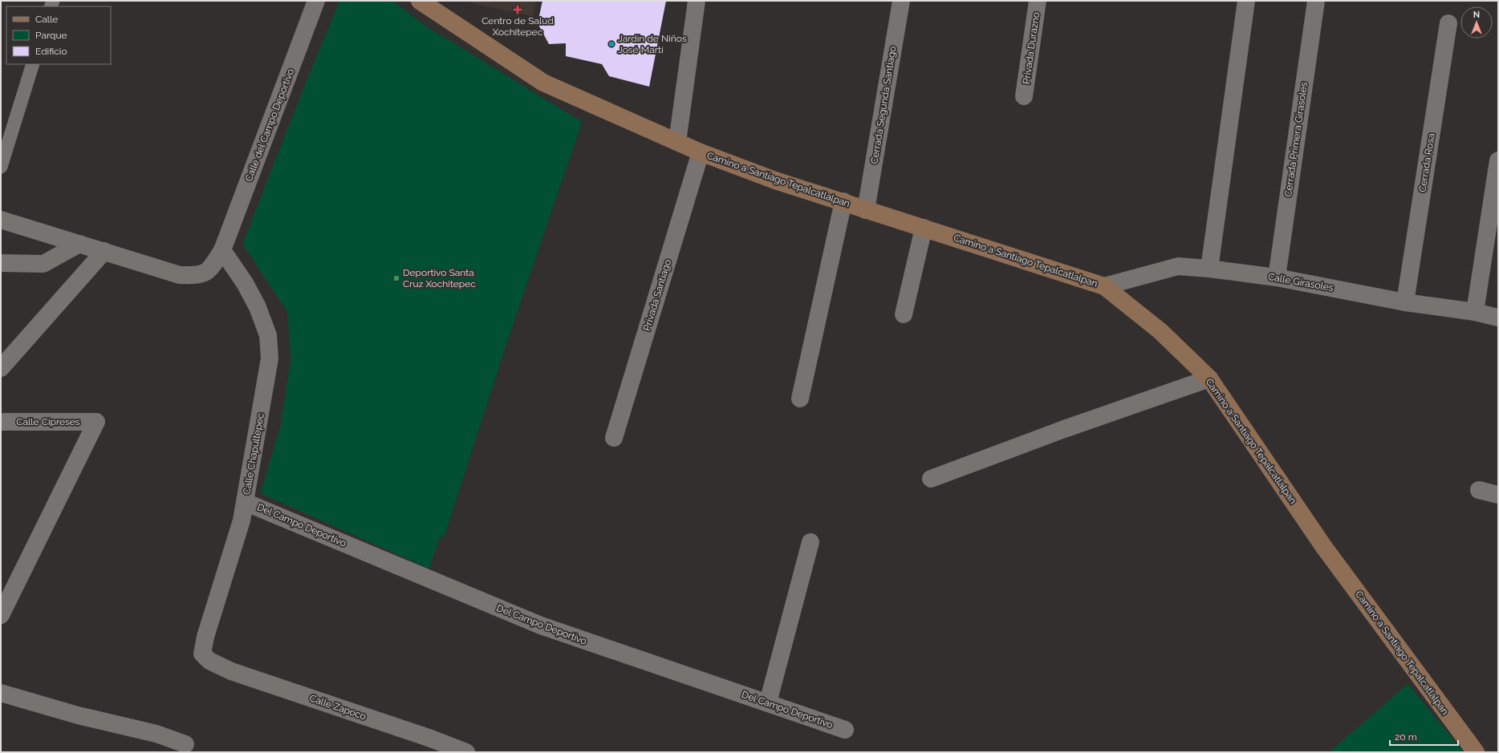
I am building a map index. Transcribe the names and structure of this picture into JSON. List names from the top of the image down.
{
  "streets": {
    "street": [
      "Privada Durazno",
      "Cerrada Segunda Santiago",
      "Calle del Campo Deportivo",
      "Cerrada Primera Girasoles",
      "Cerrada Rosa",
      "Camino a Santiago Tepalcatlalpan",
      "Calle Girasoles",
      "Privada Santiago",
      "Calle Cipreses",
      "Calle Chapultepec",
      "Del Campo Deportivo",
      "Calle Zapoco"
    ]
  },
  "crossings": [
    ["Cerrada Segunda Santiago", "Camino a Santiago Tepalcatlalpan"],
    ["Calle del Campo Deportivo", "Calle Chapultepec"],
    ["Cerrada Primera Girasoles", "Calle Girasoles"],
    ["Cerrada Rosa", "Calle Girasoles"],
    ["Camino a Santiago Tepalcatlalpan", "Calle Girasoles"],
    ["Camino a Santiago Tepalcatlalpan", "Privada Santiago"],
    ["Calle Chapultepec", "Del Campo Deportivo"],
    ["Calle Chapultepec", "Calle Zapoco"]
  ],
  "places": {
    "health": ["Centro de Salud Xochitepec"],
    "other": ["Jardín de Niños José Martí", "Deportivo Santa Cruz Xochitepec"]
  },
  "legend": ["Calle", "Parque", "Edificio"],
  "scale_bar": "20 m",
  "north": "top"
}
